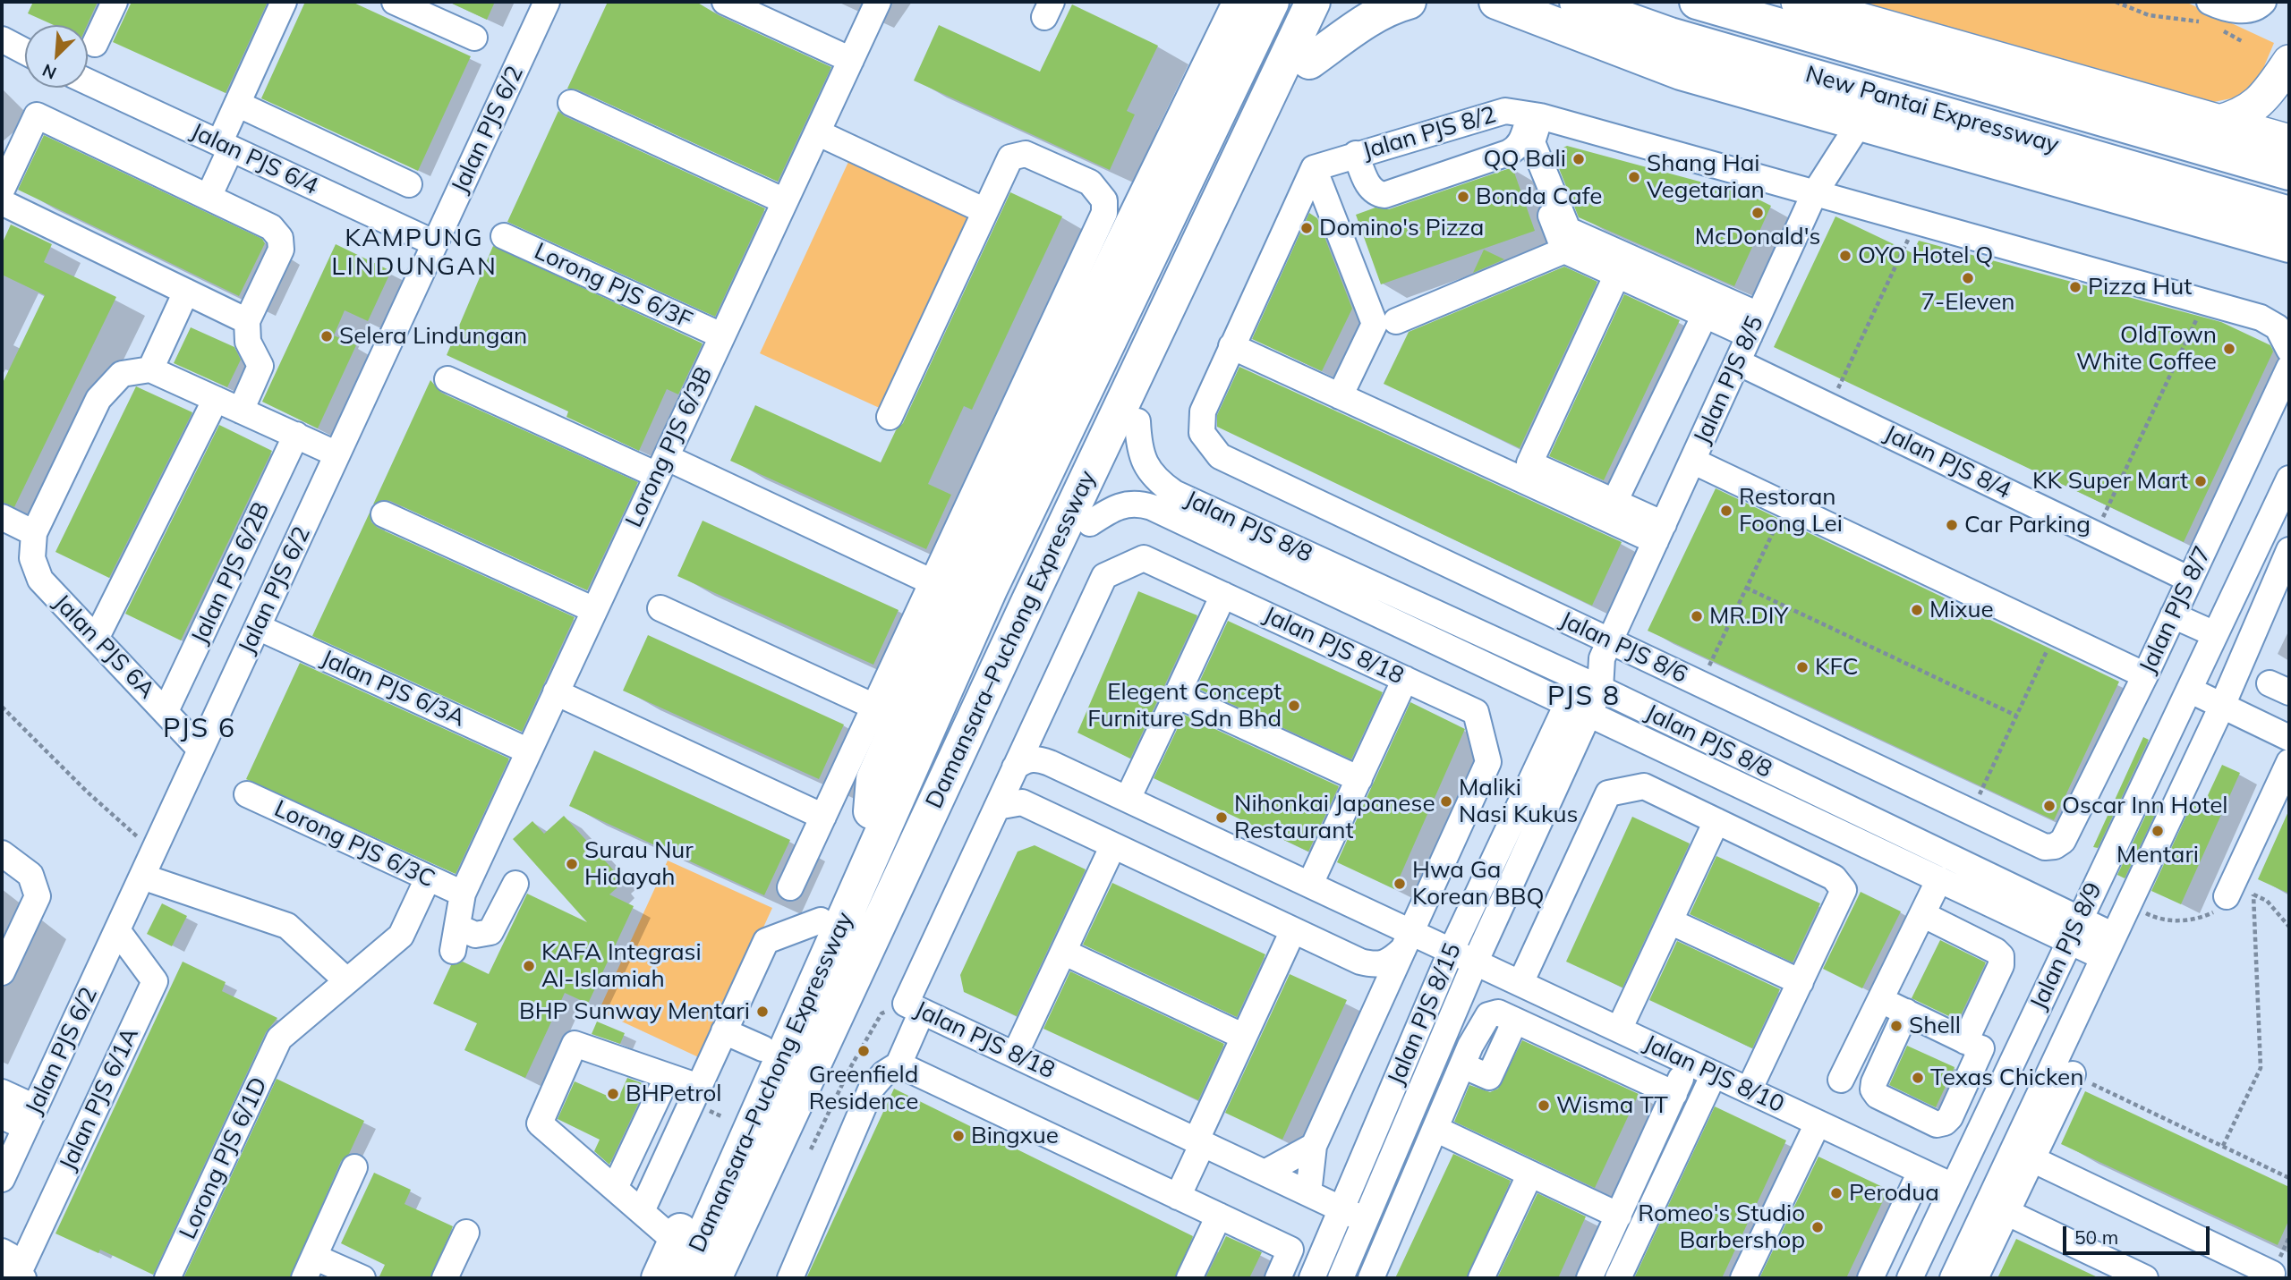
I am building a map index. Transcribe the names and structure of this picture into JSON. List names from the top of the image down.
{
  "streets": {
    "highway": ["New Pantai Expressway", "Damansara–Puchong Expressway"],
    "street": [
      "Jalan PJS 6/2",
      "Jalan PJS 8/2",
      "Jalan PJS 6/4",
      "Lorong PJS 6/3F",
      "Jalan PJS 8/5",
      "Lorong PJS 6/3B",
      "Jalan PJS 8/4",
      "Jalan PJS 8/8",
      "Jalan PJS 6/2B",
      "Jalan PJS 8/7",
      "Jalan PJS 8/18",
      "Jalan PJS 6A",
      "Jalan PJS 8/6",
      "Jalan PJS 6/3A",
      "Lorong PJS 6/3C",
      "Jalan PJS 8/9",
      "Jalan PJS 8/15",
      "Jalan PJS 8/10",
      "Jalan PJS 6/1A",
      "Lorong PJS 6/1D"
    ]
  },
  "crossings": [
    ["Jalan PJS 6/2", "Jalan PJS 6/4"],
    ["Jalan PJS 6/2", "Jalan PJS 6A"],
    ["Jalan PJS 6/2", "Jalan PJS 6/3A"],
    ["Jalan PJS 6/2", "Jalan PJS 6/1A"],
    ["Jalan PJS 8/2", "Jalan PJS 8/5"],
    ["Lorong PJS 6/3F", "Lorong PJS 6/3B"],
    ["Jalan PJS 8/5", "Jalan PJS 8/4"],
    ["Jalan PJS 8/5", "Jalan PJS 8/6"],
    ["Jalan PJS 8/5", "Jalan PJS 8/15"],
    ["Lorong PJS 6/3B", "Jalan PJS 6/3A"],
    ["Lorong PJS 6/3B", "Lorong PJS 6/3C"],
    ["Jalan PJS 8/4", "Jalan PJS 8/7"],
    ["Jalan PJS 8/8", "Jalan PJS 8/9"],
    ["Jalan PJS 8/8", "Jalan PJS 8/15"],
    ["Jalan PJS 6/2B", "Jalan PJS 6A"],
    ["Jalan PJS 8/7", "Jalan PJS 8/6"],
    ["Jalan PJS 8/18", "Jalan PJS 8/15"],
    ["Jalan PJS 8/6", "Jalan PJS 8/15"],
    ["Jalan PJS 8/9", "Jalan PJS 8/10"],
    ["Jalan PJS 8/15", "Jalan PJS 8/10"]
  ],
  "districts": ["KAMPUNG LINDUNGAN", "PJS 8", "PJS 6"],
  "places": [
    "QQ Bali",
    "Shang Hai Vegetarian",
    "Bonda Cafe",
    "McDonald's",
    "Domino's Pizza",
    "OYO Hotel Q",
    "7-Eleven",
    "Pizza Hut",
    "Selera Lindungan",
    "OldTown White Coffee",
    "KK Super Mart",
    "Restoran Foong Lei",
    "Car Parking",
    "Mixue",
    "MR.DIY",
    "KFC",
    "Elegent Concept Furniture Sdn Bhd",
    "Maliki Nasi Kukus",
    "Oscar Inn Hotel",
    "Nihonkai Japanese Restaurant",
    "Mentari",
    "Surau Nur Hidayah",
    "Hwa Ga Korean BBQ",
    "KAFA Integrasi Al-Islamiah",
    "BHP Sunway Mentari",
    "Shell",
    "Greenfield Residence",
    "Texas Chicken",
    "BHPetrol",
    "Wisma TT",
    "Bingxue",
    "Perodua",
    "Romeo's Studio Barbershop"
  ],
  "scale_bar": "50 m",
  "north": "bottom left"
}
